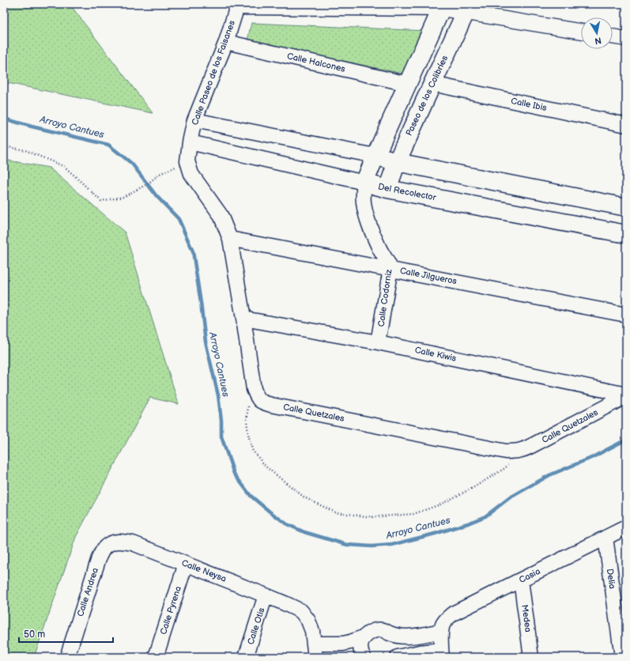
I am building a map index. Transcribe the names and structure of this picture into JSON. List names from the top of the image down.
{
  "streets": {
    "street": [
      "Calle Halcones",
      "Calle Paseo de los Faisanes",
      "Paseo de los Colibríes",
      "Calle Ibis",
      "Del Recolector",
      "Calle Jilgueros",
      "Calle Codorniz",
      "Calle Kiwis",
      "Calle Quetzales",
      "Calle Neysa",
      "Casia",
      "Delia",
      "Calle Andrea",
      "Calle Pyrena",
      "Medea",
      "Calle Otis"
    ]
  },
  "crossings": [
    ["Calle Halcones", "Calle Paseo de los Faisanes"],
    ["Calle Paseo de los Faisanes", "Del Recolector"],
    ["Calle Paseo de los Faisanes", "Calle Quetzales"],
    ["Paseo de los Colibríes", "Calle Ibis"],
    ["Paseo de los Colibríes", "Del Recolector"],
    ["Del Recolector", "Calle Codorniz"],
    ["Del Recolector", "Calle Quetzales"],
    ["Calle Jilgueros", "Calle Codorniz"],
    ["Calle Jilgueros", "Calle Quetzales"],
    ["Calle Codorniz", "Calle Kiwis"],
    ["Calle Kiwis", "Calle Quetzales"],
    ["Calle Neysa", "Calle Andrea"],
    ["Calle Neysa", "Calle Pyrena"],
    ["Calle Neysa", "Calle Otis"],
    ["Casia", "Delia"],
    ["Casia", "Medea"]
  ],
  "water": ["Arroyo Cantues"],
  "scale_bar": "50 m",
  "north": "bottom"
}
